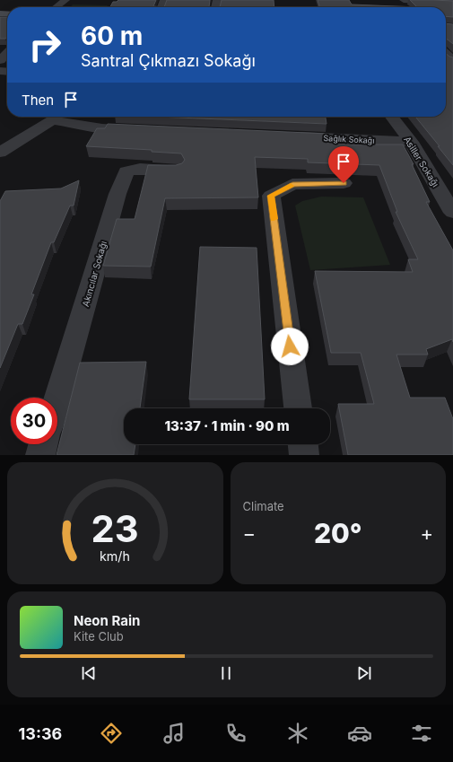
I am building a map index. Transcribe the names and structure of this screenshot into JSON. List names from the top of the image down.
{
  "streets": {
    "street": ["Sağlık Sokağı", "Asiller Sokağı", "Akıncılar Sokağı"]
  },
  "crossings": [
    ["Sağlık Sokağı", "Asiller Sokağı"]
  ],
  "page": {
    "turn": ["60 m", "Santral Çıkmazı Sokağı"],
    "then": "Then",
    "limit": "30",
    "trip": "13:37 · 1 min · 90 m",
    "tile": "Climate",
    "heat": ["−", "20°", "+"],
    "song": ["Neon Rain", "Kite Club"],
    "tabs": "13:36",
    "gauge": ["23", "km/h"]
  }
}
